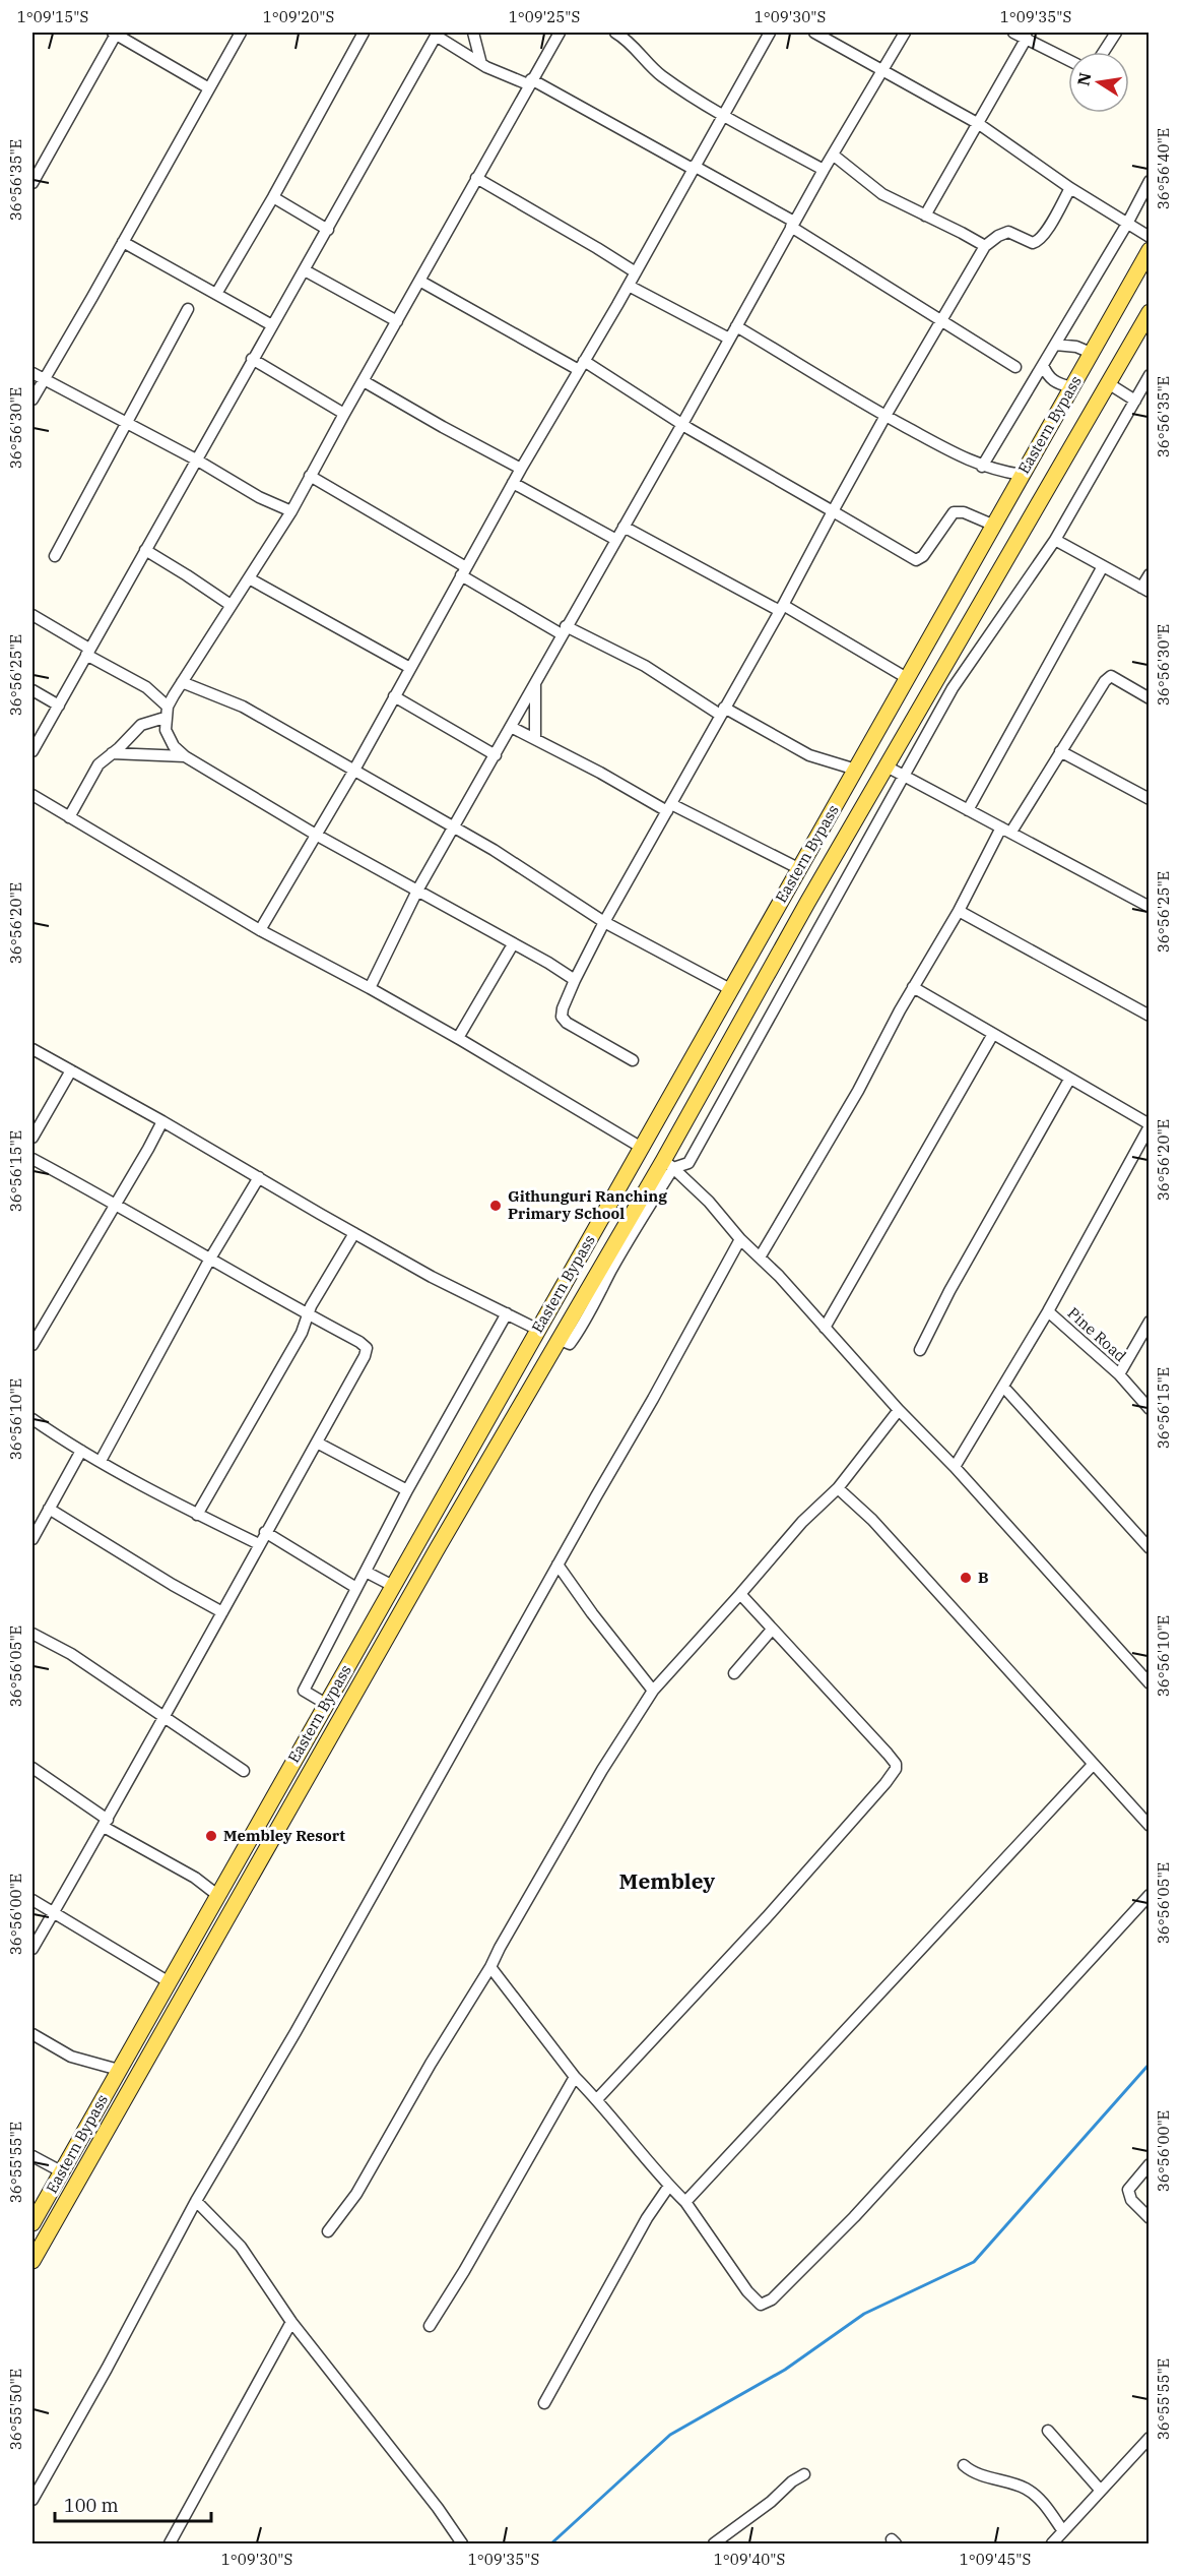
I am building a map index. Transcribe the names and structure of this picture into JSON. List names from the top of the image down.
{
  "streets": {
    "main road": ["Eastern Bypass"],
    "street": ["Pine Road"]
  },
  "districts": ["Membley"],
  "places": ["Githunguri Ranching Primary School", "B", "Membley Resort"],
  "scale_bar": "100 m",
  "north": "left",
  "coordinates": [
    "1°09'15\"S",
    "1°09'20\"S",
    "1°09'25\"S",
    "1°09'30\"S",
    "1°09'35\"S",
    "36°56'40\"E",
    "36°56'35\"E",
    "36°56'30\"E",
    "36°56'25\"E",
    "36°56'20\"E",
    "36°56'15\"E",
    "36°56'10\"E",
    "36°56'05\"E",
    "36°56'00\"E",
    "36°55'55\"E",
    "36°55'50\"E",
    "1°09'40\"S",
    "1°09'45\"S"
  ]
}
